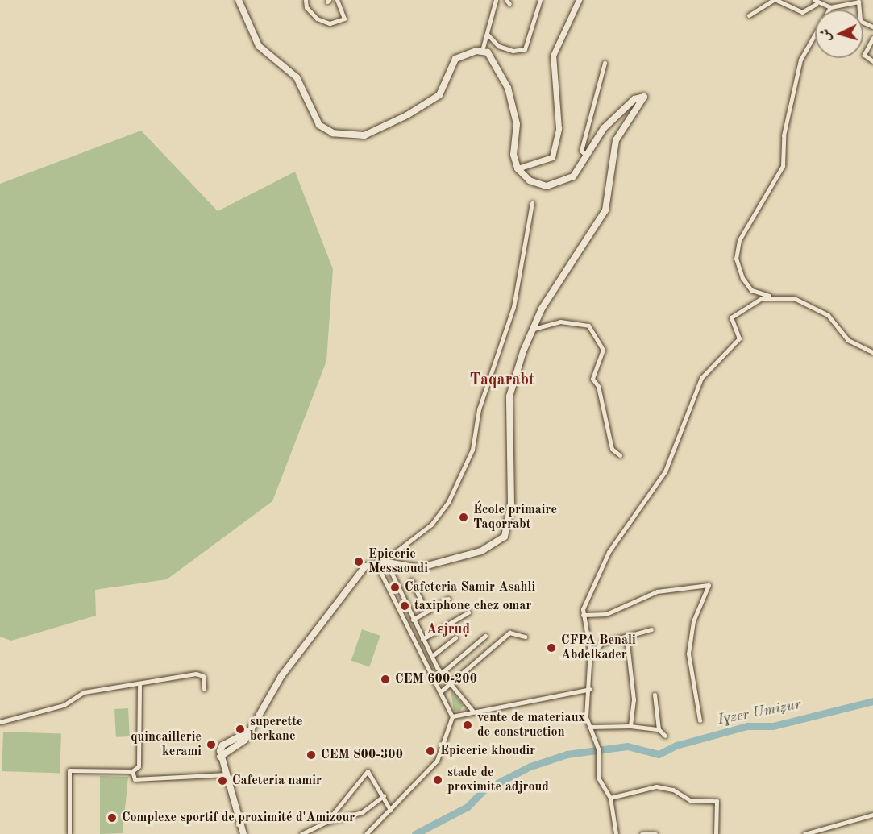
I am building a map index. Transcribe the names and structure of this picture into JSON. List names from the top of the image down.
{
  "districts": ["Taqarabt", "Aɛjruḍ"],
  "water": ["Iɣzer Umiẓur"],
  "places": [
    "École primaire Taqorrabt",
    "Epicerie Messaoudi",
    "Cafeteria Samir Asahli",
    "taxiphone chez omar",
    "CFPA Benali Abdelkader",
    "CEM 600-200",
    "vente de materiaux de construction",
    "superette berkane",
    "quincaillerie kerami",
    "Epicerie khoudir",
    "CEM 800-300",
    "stade de proximite adjroud",
    "Cafeteria namir",
    "Complexe sportif de proximité d'Amizour"
  ],
  "north": "left"
}
